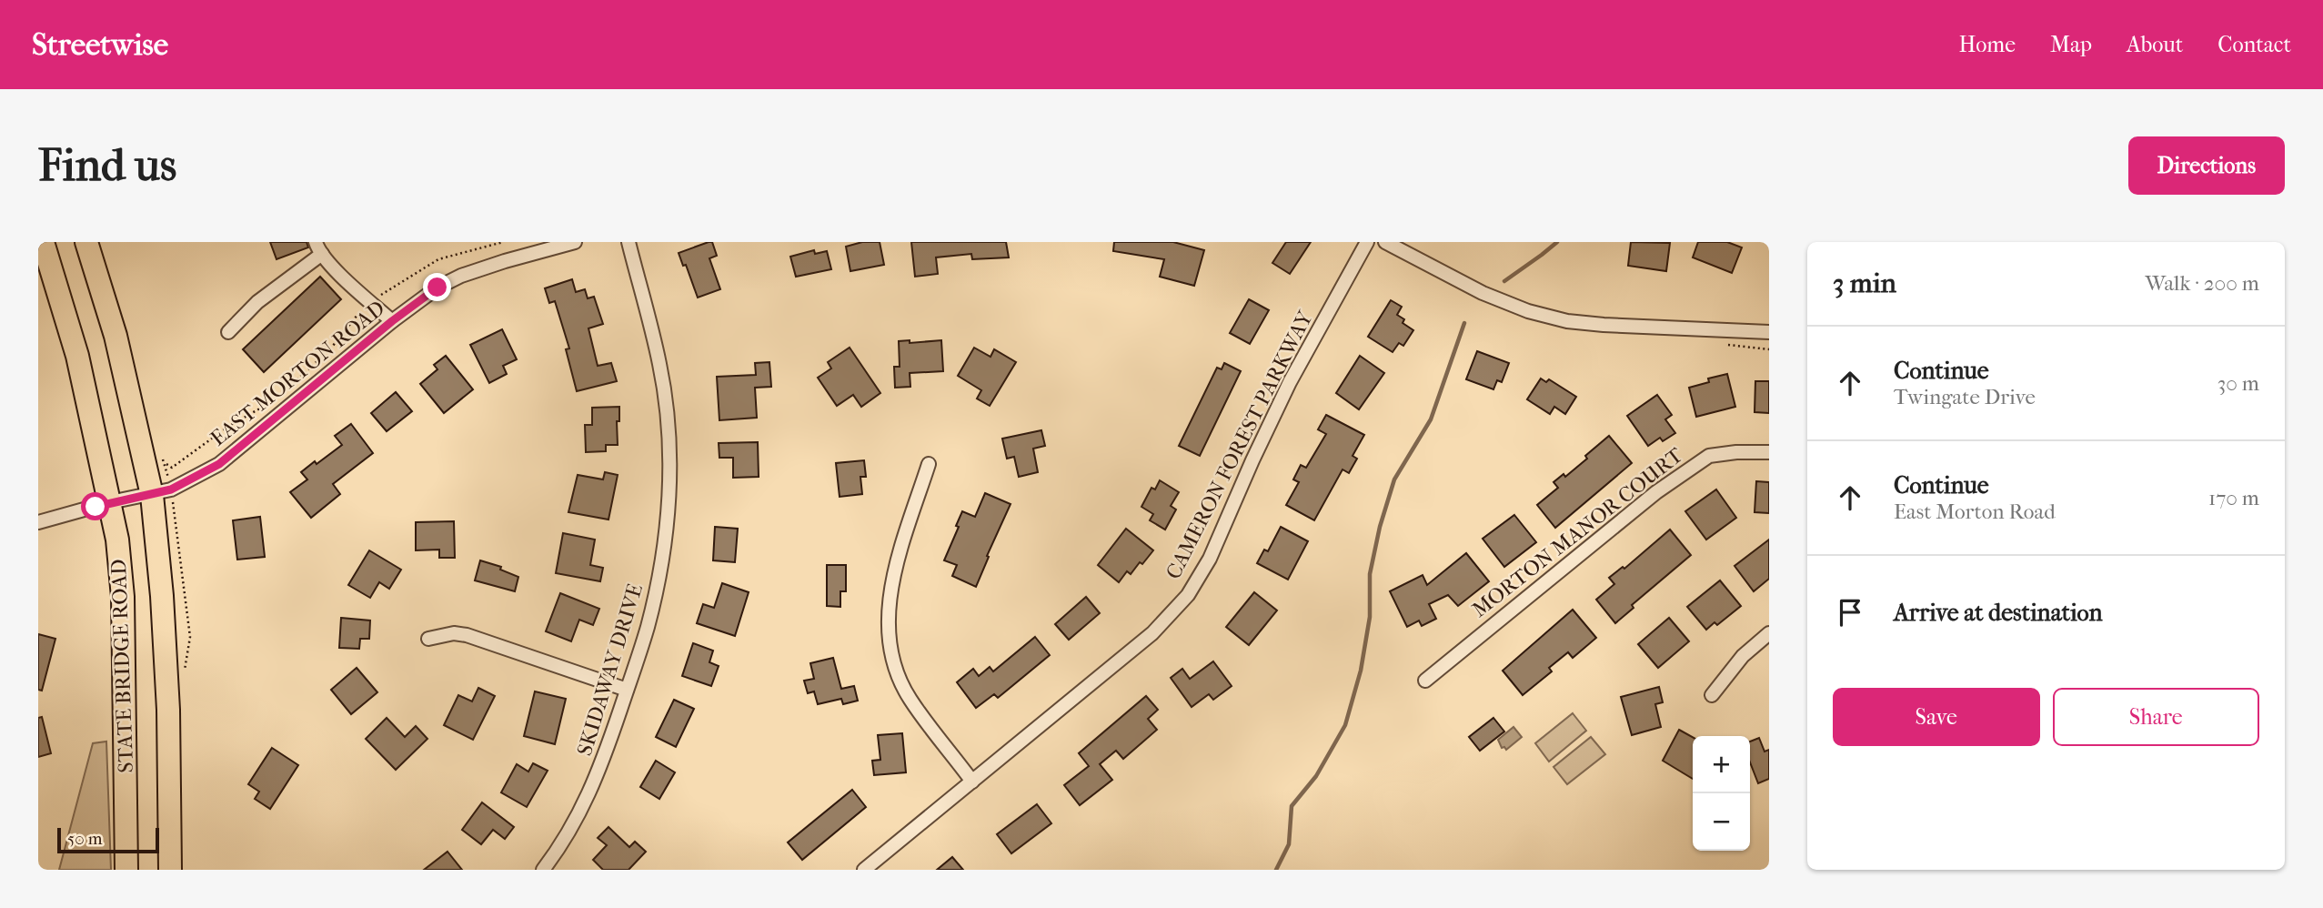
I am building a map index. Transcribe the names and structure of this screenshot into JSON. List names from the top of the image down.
{
  "streets": {
    "highway": ["STATE BRIDGE ROAD"],
    "street": [
      "EAST MORTON ROAD",
      "CAMERON FOREST PARKWAY",
      "MORTON MANOR COURT",
      "SKIDAWAY DRIVE"
    ]
  },
  "crossings": [
    ["EAST MORTON ROAD", "STATE BRIDGE ROAD"]
  ],
  "scale_bar": "50 m",
  "page": {
    "header": "Streetwise",
    "nav": [
      "Home",
      "Map",
      "About",
      "Contact"
    ],
    "buttons": [
      "Directions",
      ["Save", "Share"]
    ],
    "title": "Find us",
    "heading": ["3 min", "Walk · 200 m"],
    "list": [
      ["Continue", "Twingate Drive", "30 m"],
      ["Continue", "East Morton Road", "170 m"],
      "Arrive at destination"
    ],
    "map_buttons": ["+", "−"],
    "scale": "50 m"
  }
}
